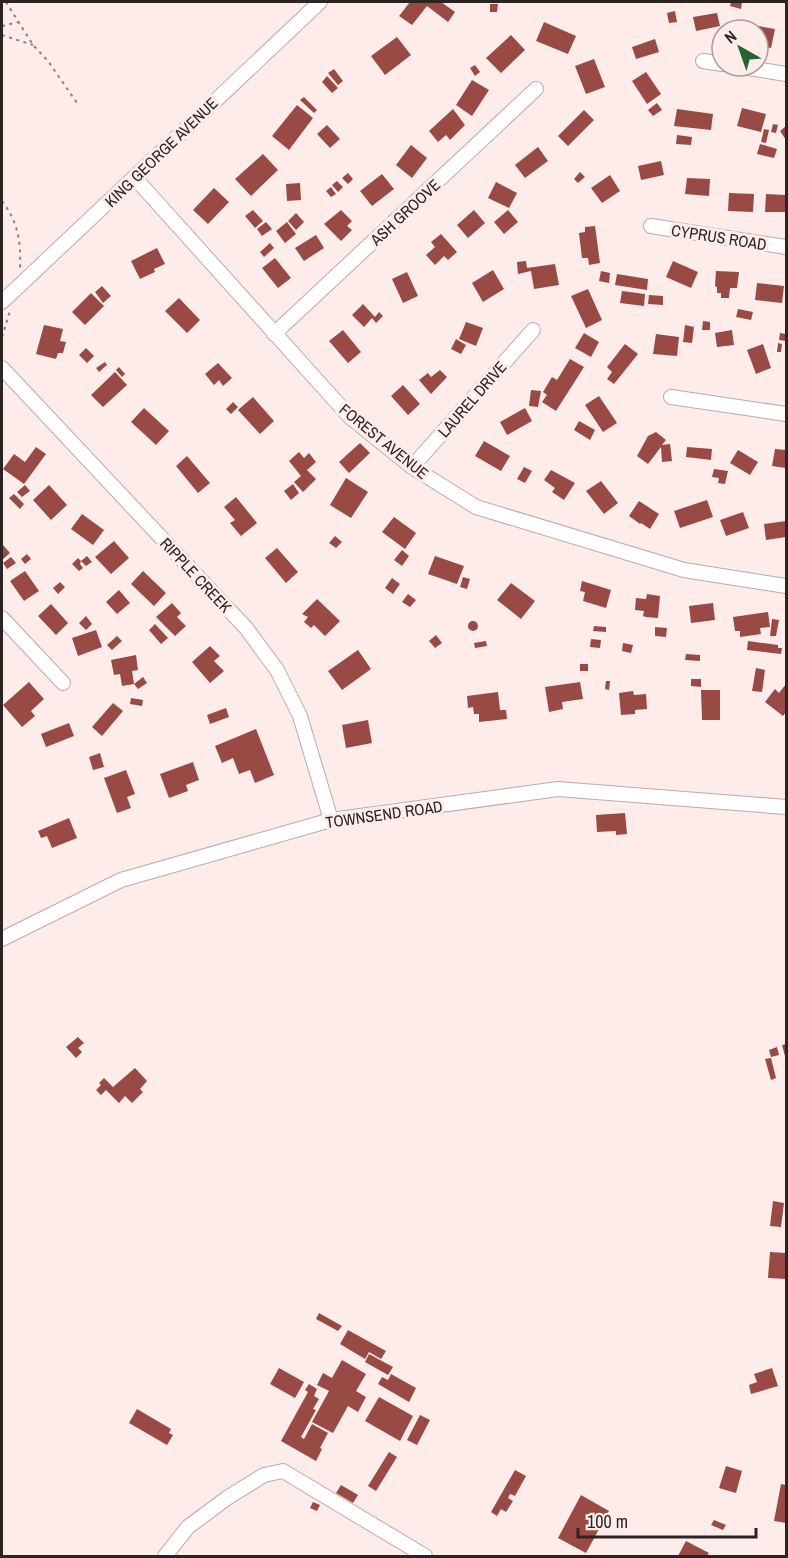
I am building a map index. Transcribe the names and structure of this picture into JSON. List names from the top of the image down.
{
  "streets": {
    "street": [
      "KING GEORGE AVENUE",
      "ASH GROOVE",
      "CYPRUS ROAD",
      "LAUREL DRIVE",
      "FOREST AVENUE",
      "RIPPLE CREEK",
      "TOWNSEND ROAD"
    ]
  },
  "crossings": [
    ["KING GEORGE AVENUE", "FOREST AVENUE"],
    ["ASH GROOVE", "FOREST AVENUE"],
    ["LAUREL DRIVE", "FOREST AVENUE"],
    ["RIPPLE CREEK", "TOWNSEND ROAD"]
  ],
  "scale_bar": "100 m",
  "north": "top left"
}
